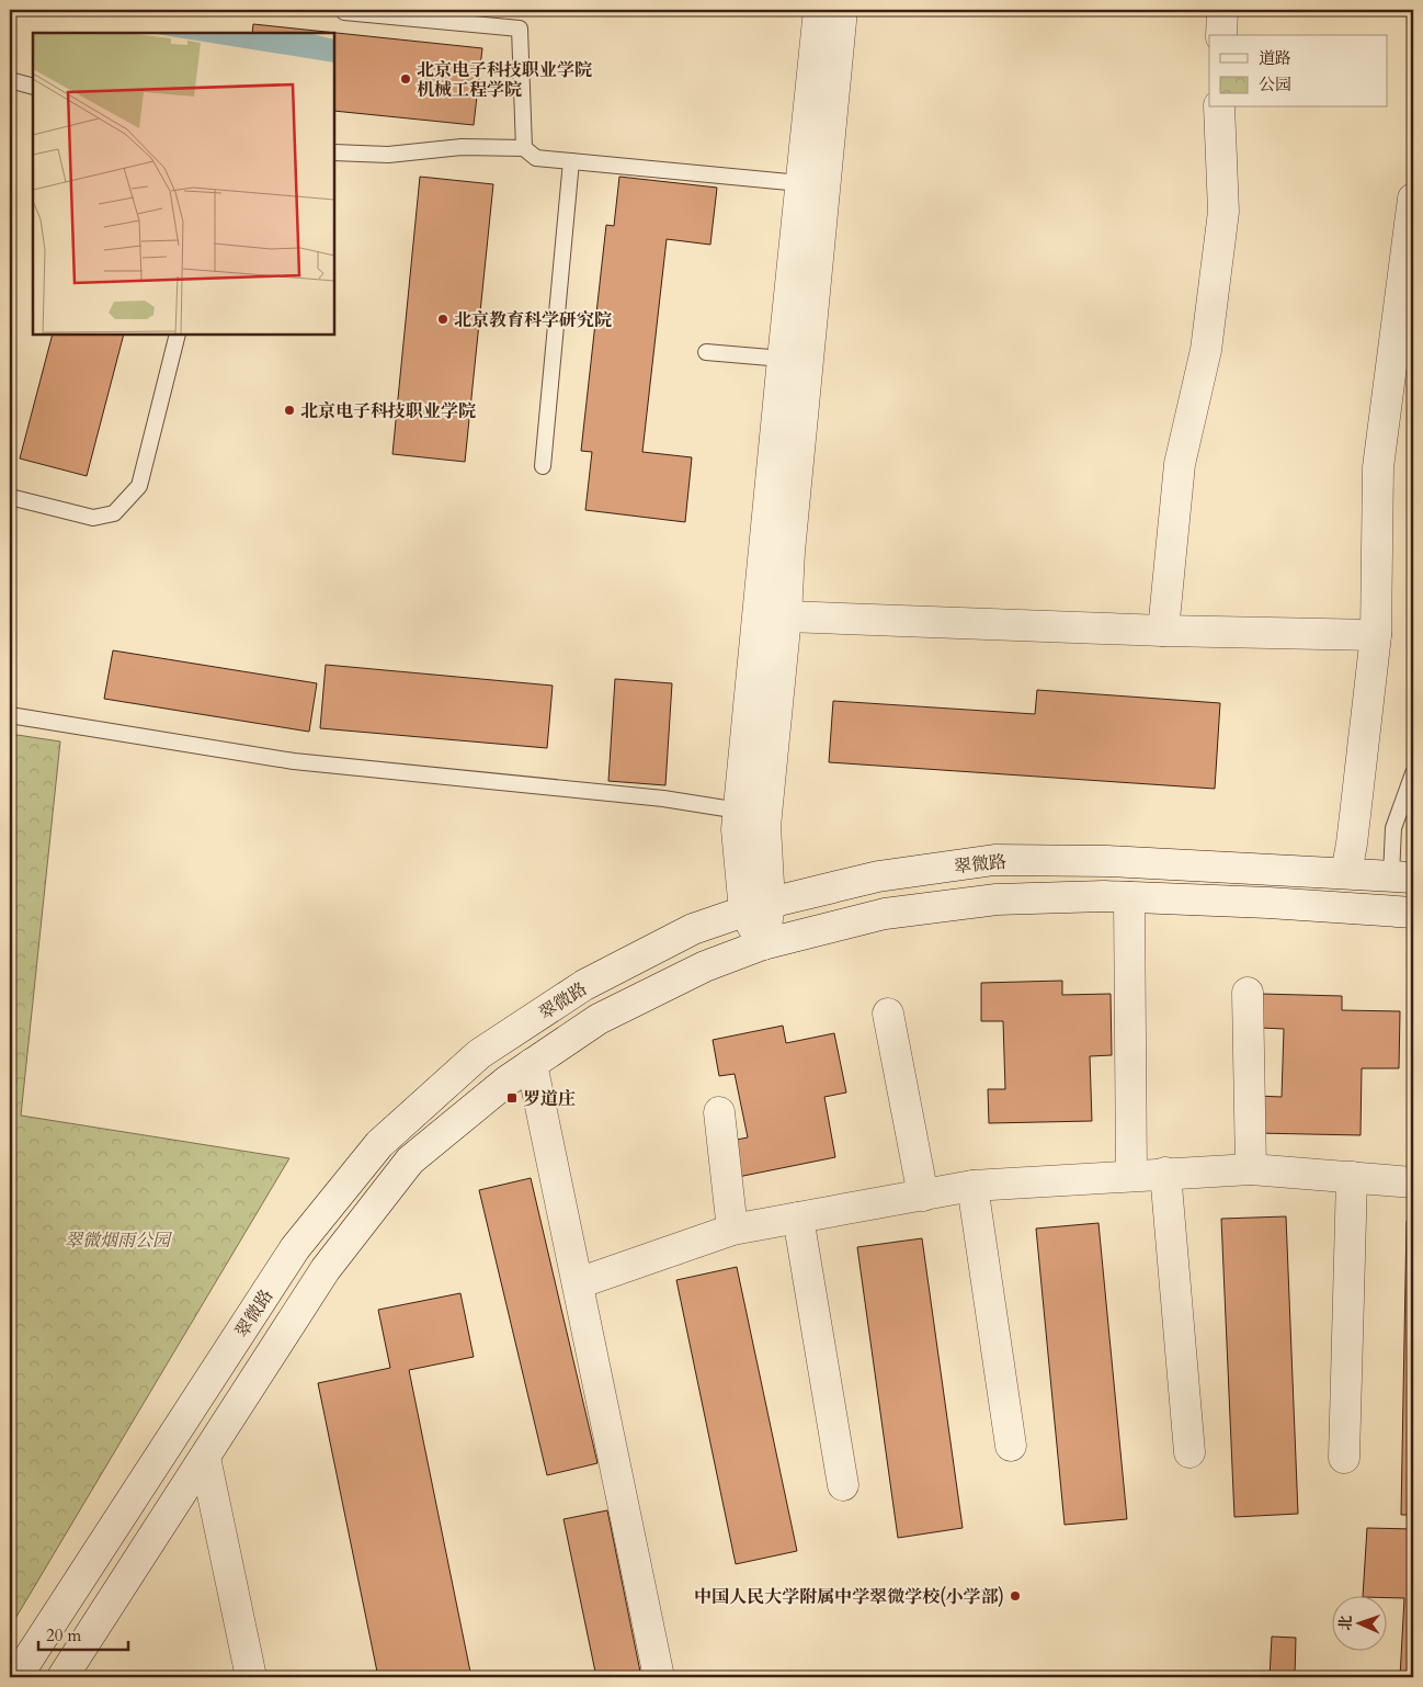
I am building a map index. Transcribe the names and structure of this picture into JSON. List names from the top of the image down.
{
  "streets": {
    "street": ["翠微路"]
  },
  "parks": ["翠微烟雨公园"],
  "places": {
    "other": [
      "北京电子科技职业学院 机械工程学院",
      "北京教育科学研究院",
      "北京电子科技职业学院",
      "中国人民大学附属中学翠微学校(小学部)"
    ],
    "transit": ["罗道庄"]
  },
  "legend": ["道路", "公园"],
  "scale_bar": "20 m",
  "north": "left"
}
